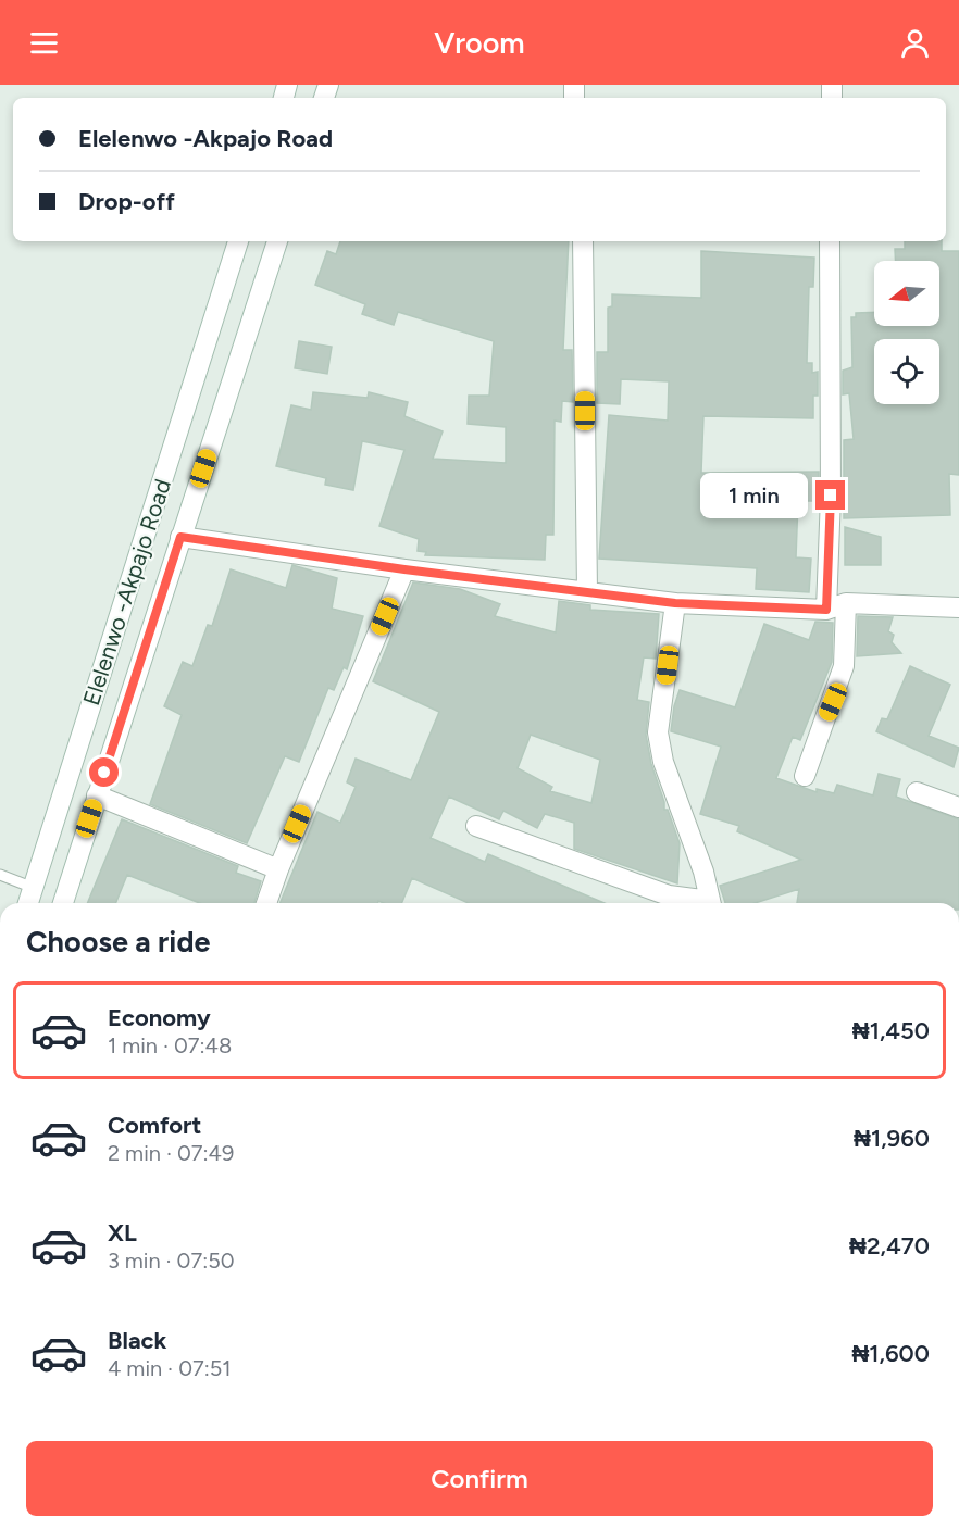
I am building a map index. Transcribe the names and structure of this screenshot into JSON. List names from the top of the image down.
{
  "streets": {
    "street": ["Elelenwo -Akpajo Road"]
  },
  "north": "left",
  "page": {
    "header": "Vroom",
    "banner": ["Elelenwo -Akpajo Road", "Drop-off"],
    "bubble": "1 min",
    "heading": "Choose a ride",
    "list": [
      {
        "name": "Economy",
        "note": "1 min · 07:48",
        "value": "₦1,450"
      },
      {
        "name": "Comfort",
        "note": "2 min · 07:49",
        "value": "₦1,960"
      },
      {
        "name": "XL",
        "note": "3 min · 07:50",
        "value": "₦2,470"
      },
      {
        "name": "Black",
        "note": "4 min · 07:51",
        "value": "₦1,600"
      }
    ],
    "buttons": "Confirm"
  }
}
